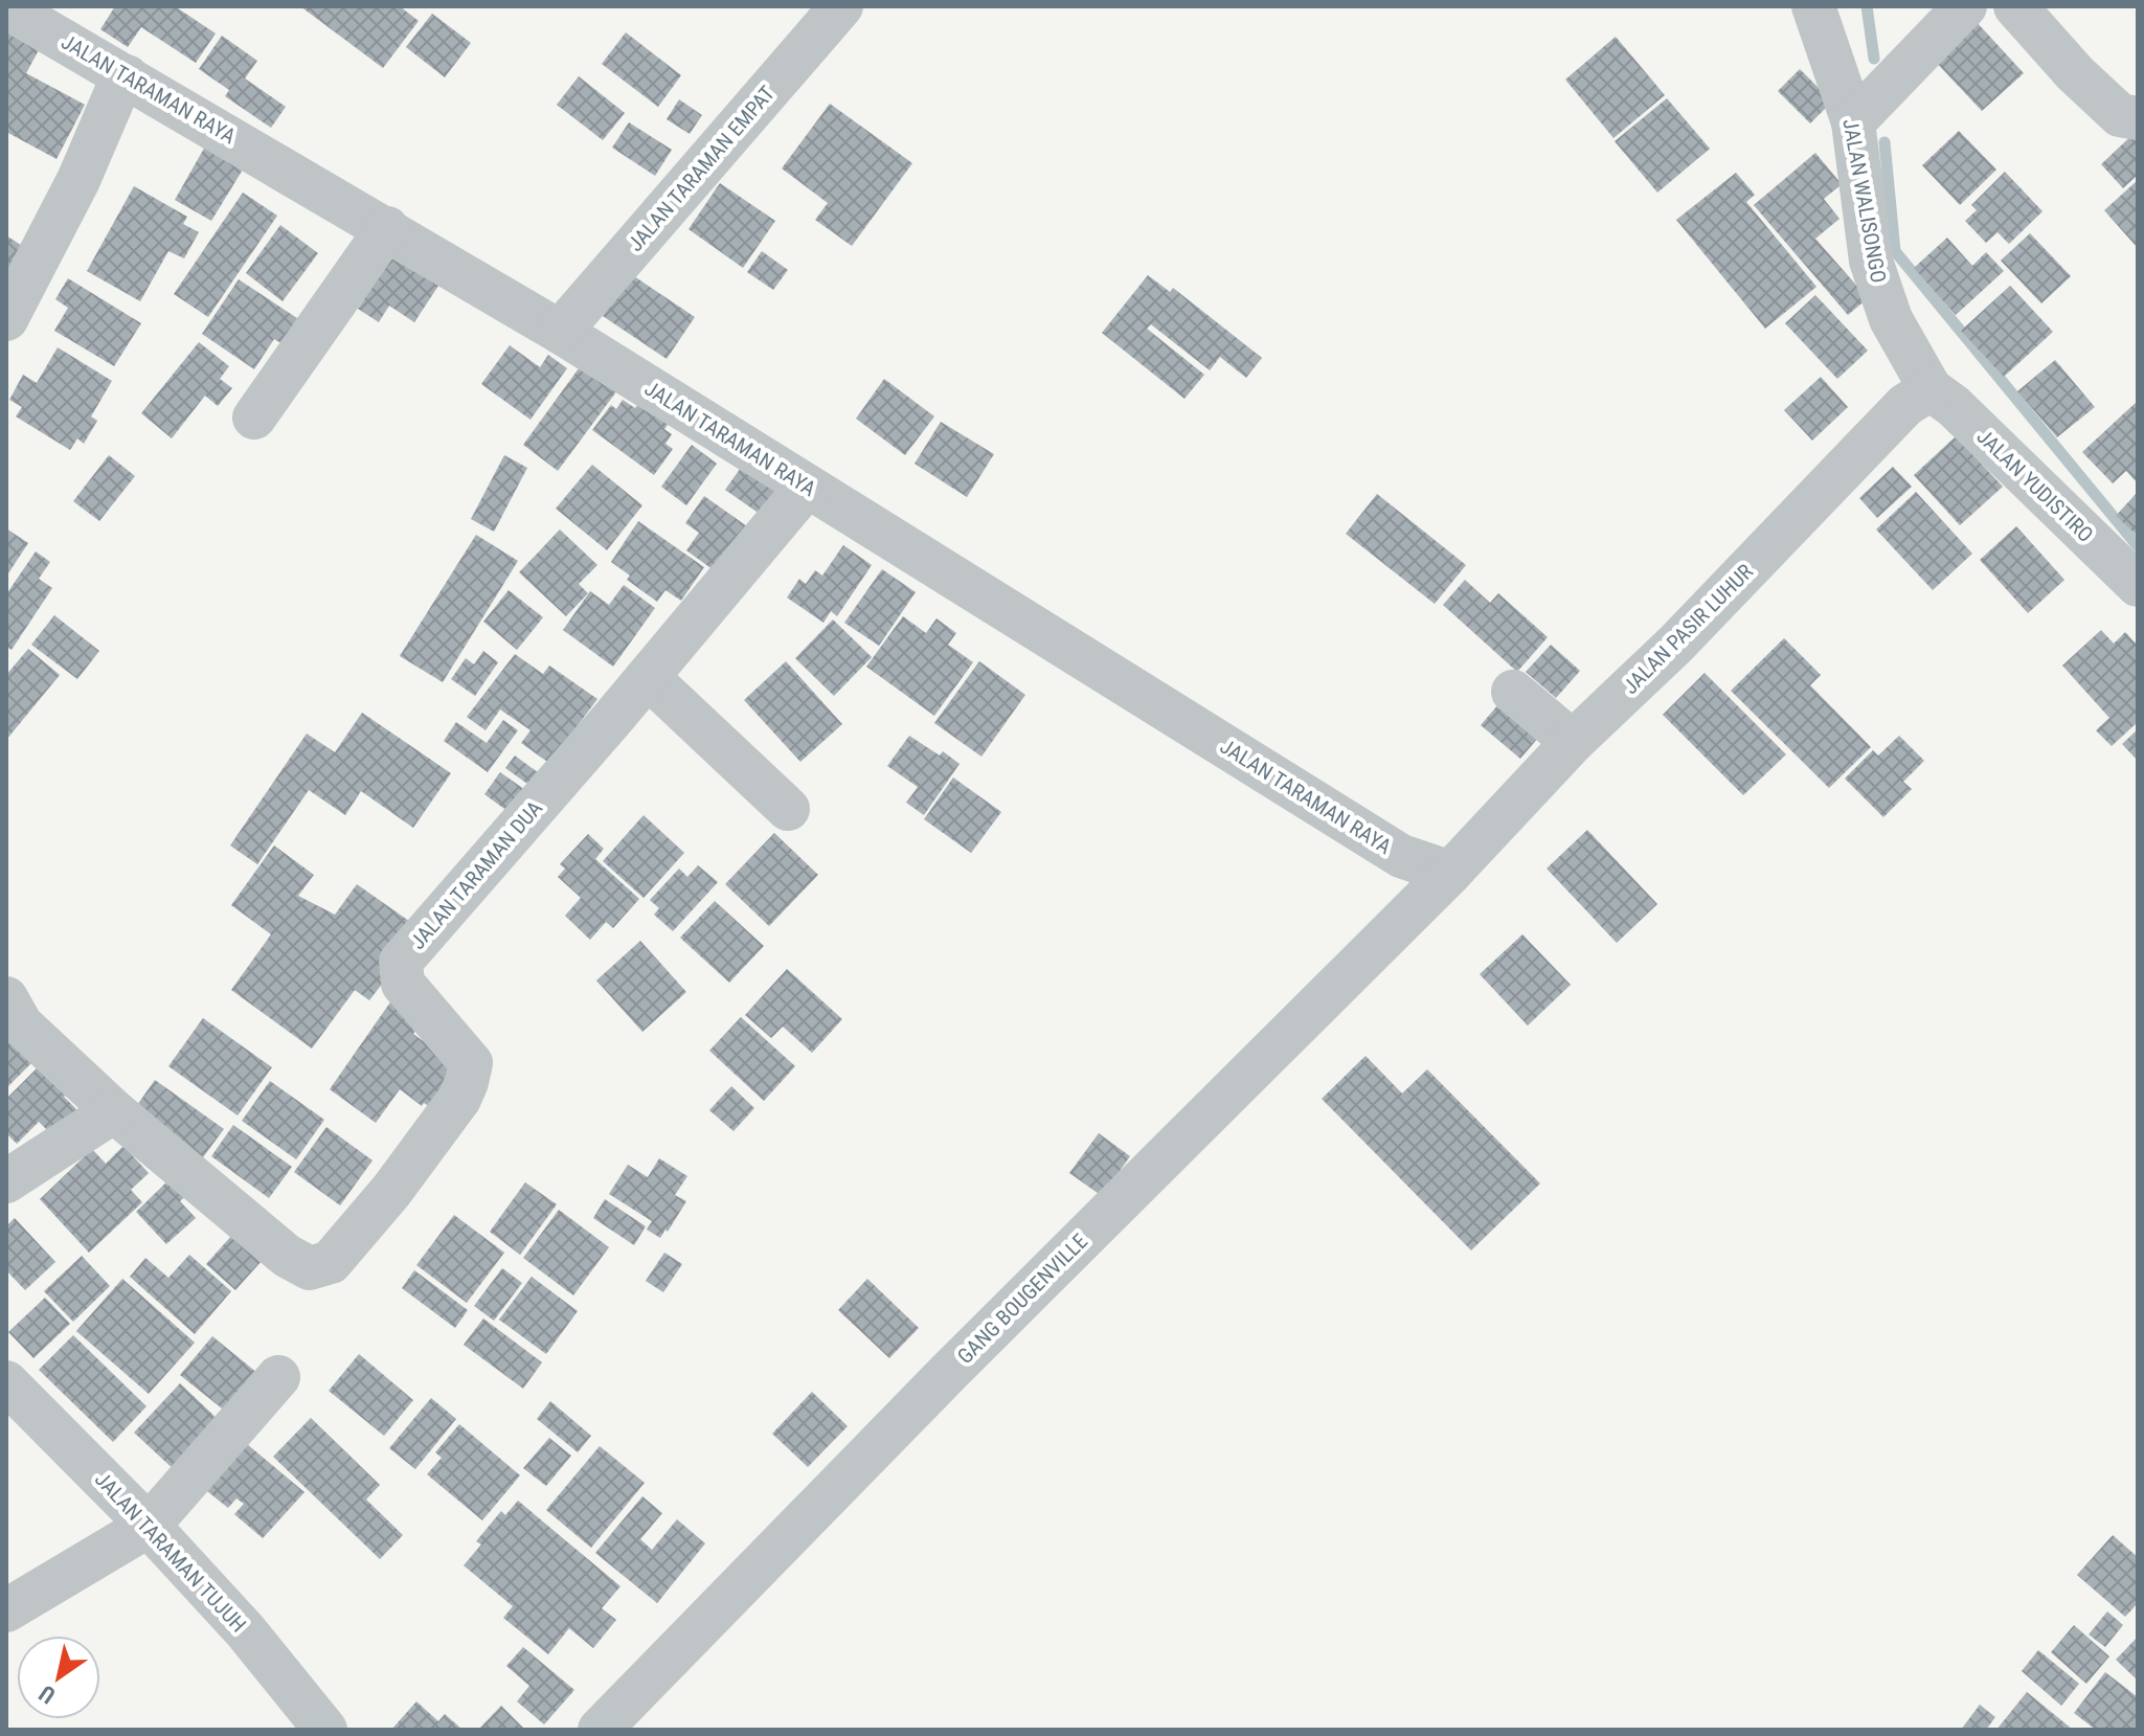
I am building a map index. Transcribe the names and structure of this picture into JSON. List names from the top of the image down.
{
  "streets": {
    "street": [
      "JALAN TARAMAN RAYA",
      "JALAN TARAMAN EMPAT",
      "JALAN WALISONGO",
      "JALAN YUDISTIRO",
      "JALAN PASIR LUHUR",
      "JALAN TARAMAN DUA",
      "GANG BOUGENVILLE",
      "JALAN TARAMAN TUJUH"
    ]
  },
  "crossings": [
    ["JALAN TARAMAN RAYA", "JALAN TARAMAN EMPAT"],
    ["JALAN TARAMAN RAYA", "JALAN PASIR LUHUR"],
    ["JALAN TARAMAN RAYA", "JALAN TARAMAN DUA"],
    ["JALAN TARAMAN RAYA", "GANG BOUGENVILLE"],
    ["JALAN WALISONGO", "JALAN YUDISTIRO"],
    ["JALAN WALISONGO", "JALAN PASIR LUHUR"],
    ["JALAN YUDISTIRO", "JALAN PASIR LUHUR"],
    ["JALAN PASIR LUHUR", "GANG BOUGENVILLE"]
  ],
  "north": "bottom left"
}
